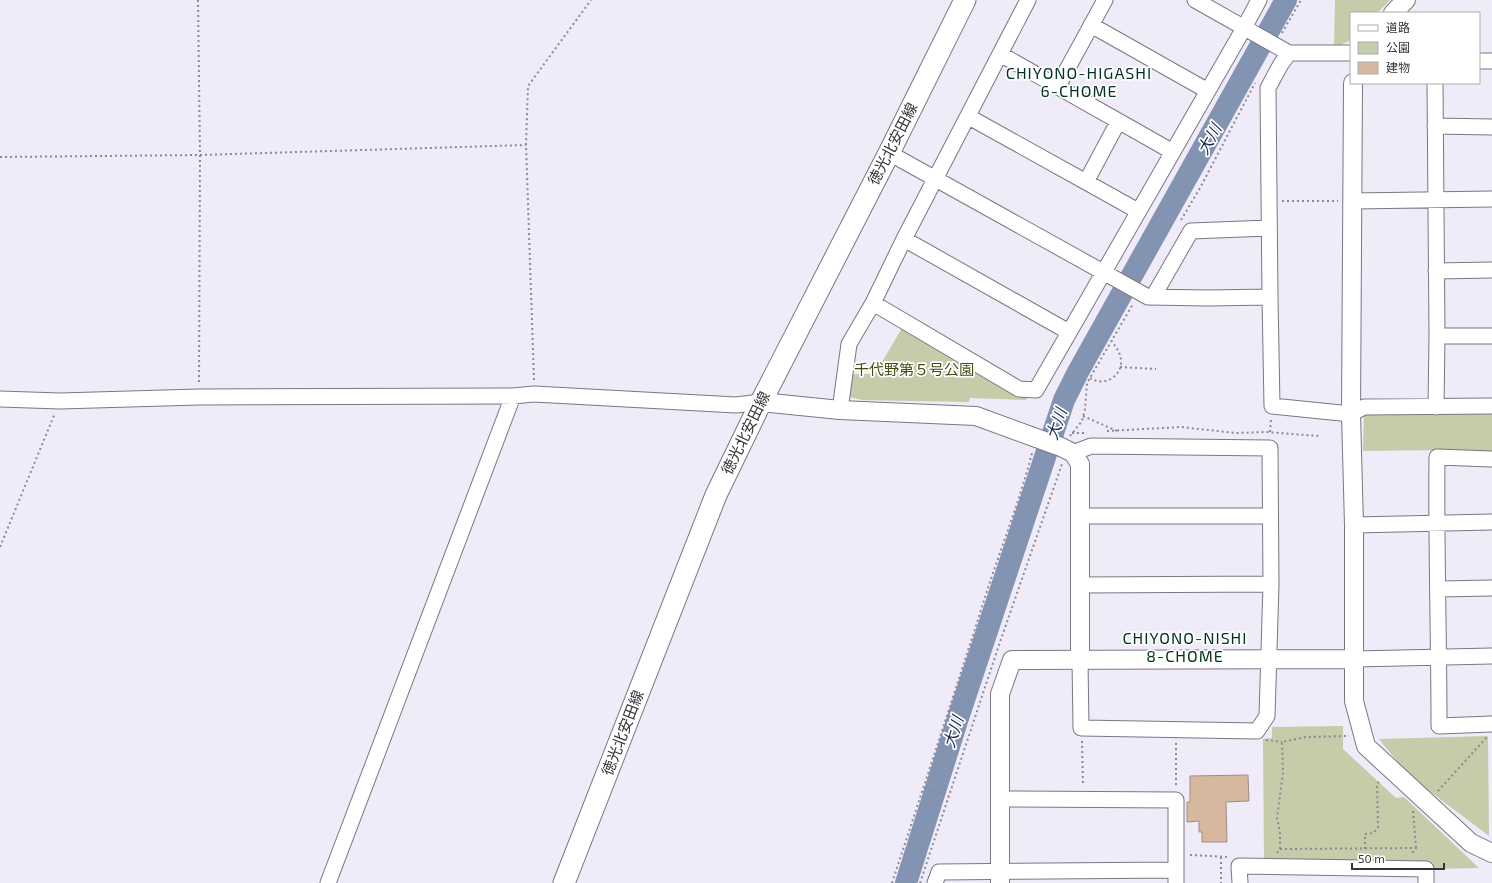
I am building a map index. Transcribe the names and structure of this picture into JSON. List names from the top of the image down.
{
  "streets": {
    "main road": ["徳光北安田線"]
  },
  "districts": ["CHIYONO-HIGASHI 6-CHOME", "CHIYONO-NISHI 8-CHOME"],
  "water": ["大川"],
  "parks": ["千代野第５号公園"],
  "legend": ["道路", "公園", "建物"],
  "scale_bar": "50 m"
}
